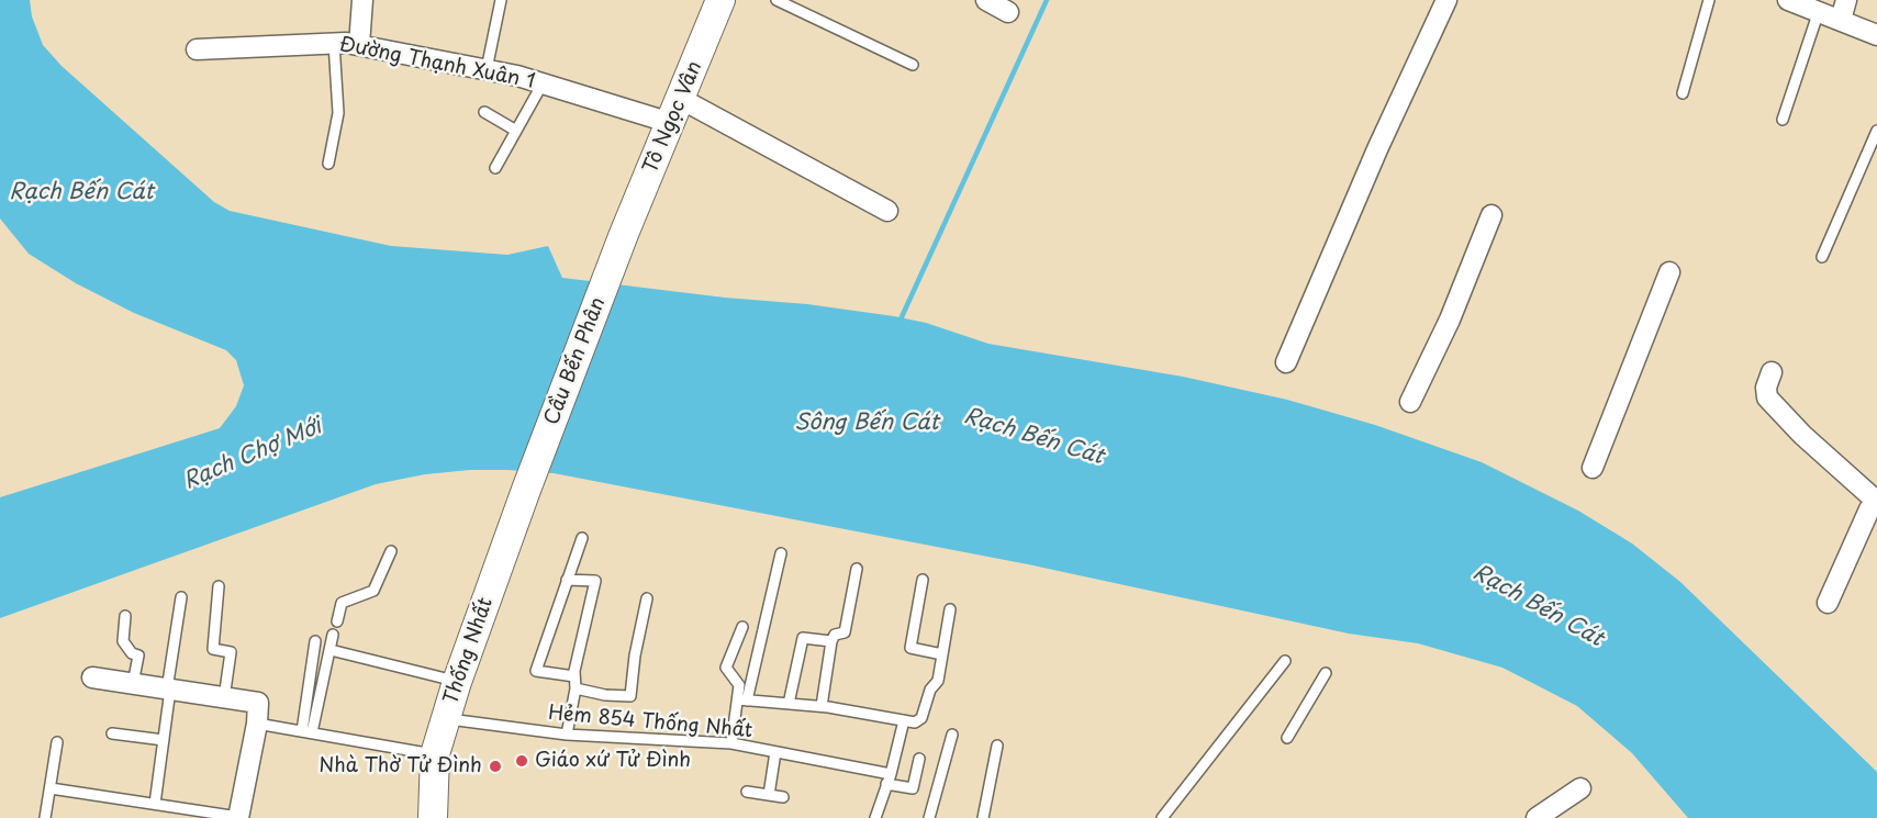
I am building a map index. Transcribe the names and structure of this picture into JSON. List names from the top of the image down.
{
  "streets": {
    "main road": ["Tô Ngọc Vân", "Cầu Bến Phân", "Thống Nhất"],
    "street": ["Đường Thạnh Xuân 1"],
    "lane": ["Hẻm 854 Thống Nhất"]
  },
  "crossings": [
    ["Đường Thạnh Xuân 1", "Tô Ngọc Vân"],
    ["Tô Ngọc Vân", "Cầu Bến Phân"],
    ["Cầu Bến Phân", "Thống Nhất"],
    ["Thống Nhất", "Hẻm 854 Thống Nhất"]
  ],
  "water": ["Rạch Bến Cát", "Sông Bến Cát", "Rạch Chợ Mới"],
  "places": ["Giáo xứ Tử Đình", "Nhà Thờ Tử Đình"]
}
